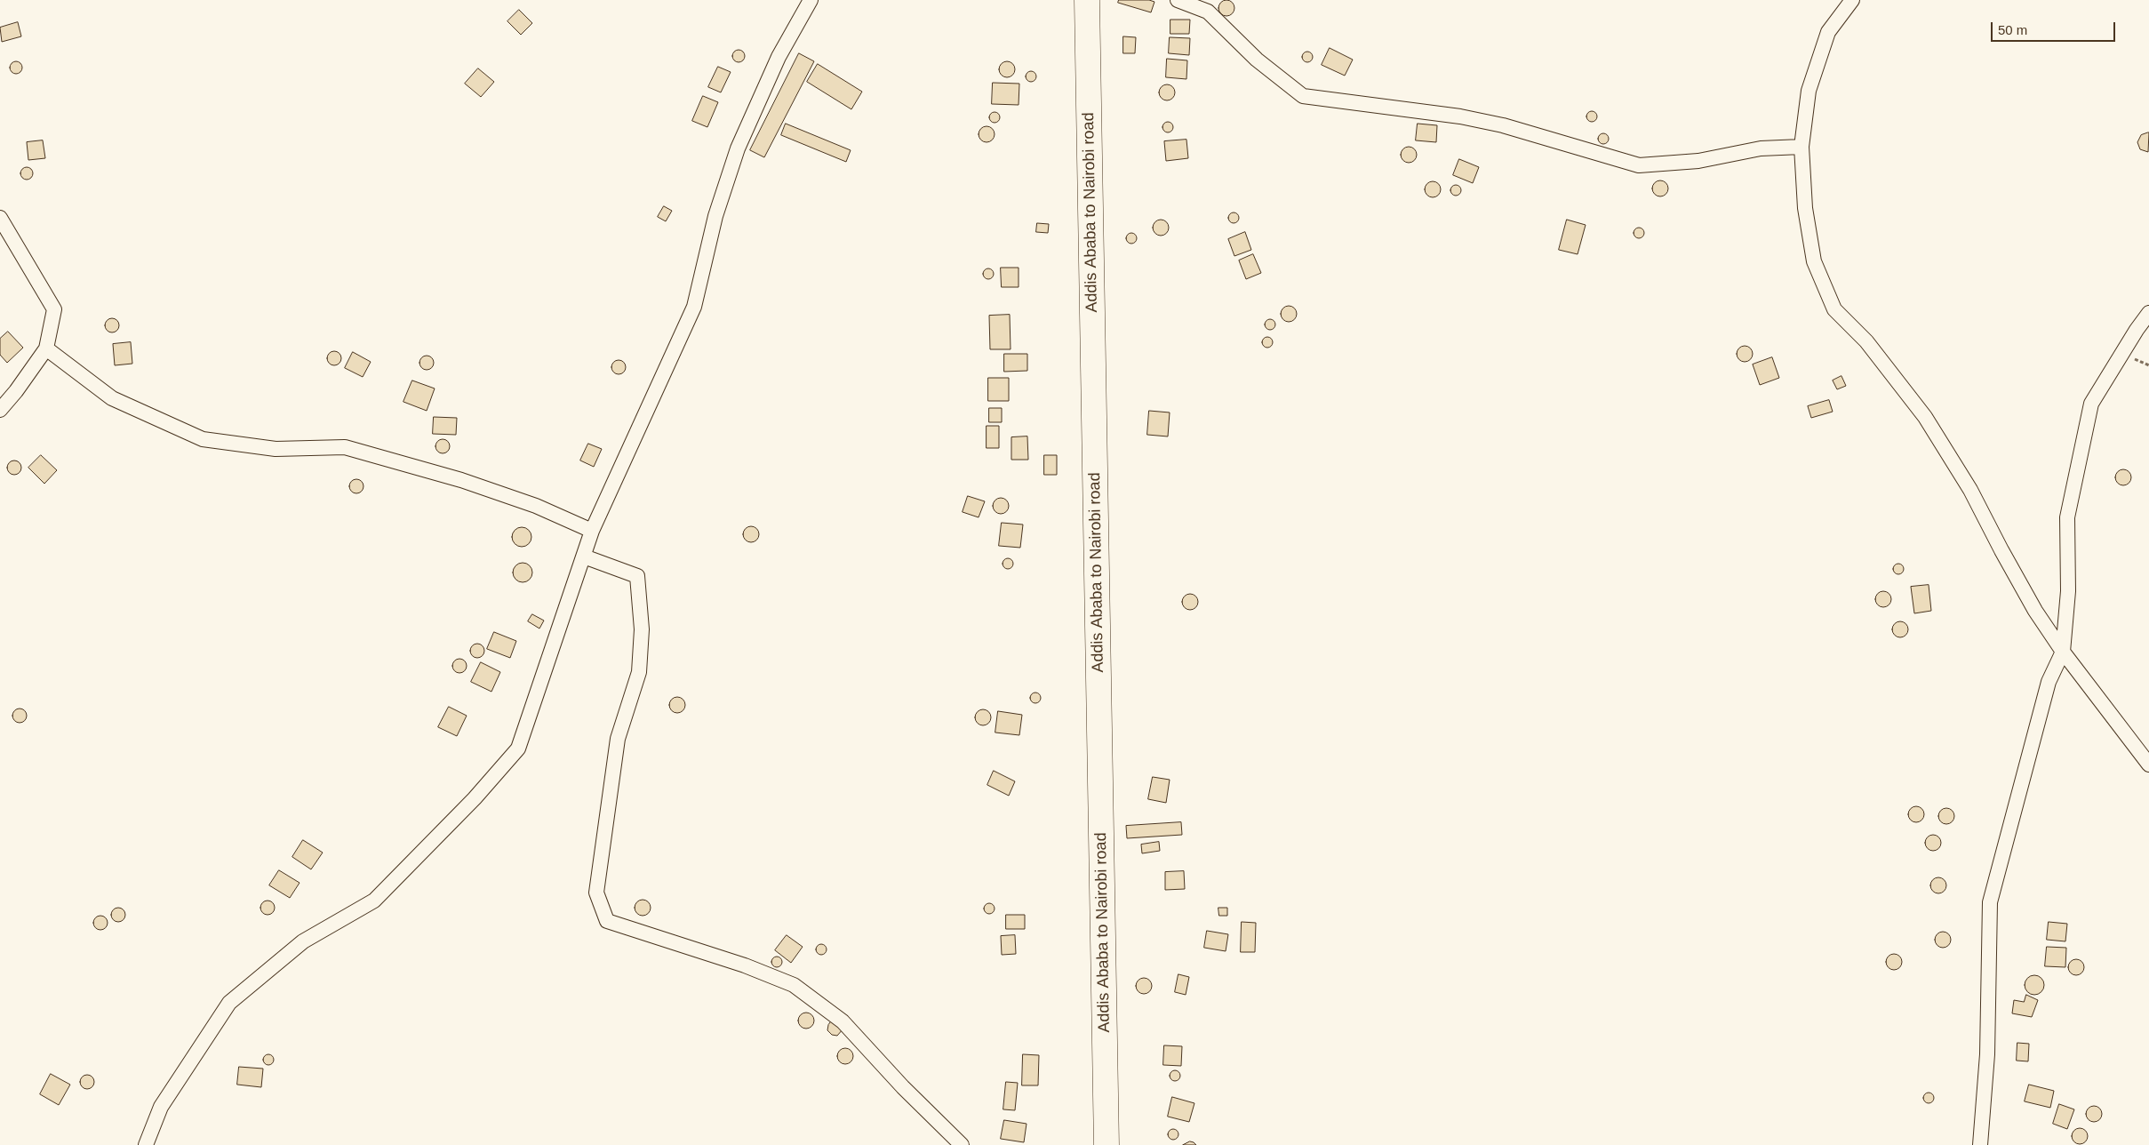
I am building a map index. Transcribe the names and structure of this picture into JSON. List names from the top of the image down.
{
  "streets": {
    "highway": ["Addis Ababa to Nairobi road"]
  },
  "scale_bar": "50 m"
}
